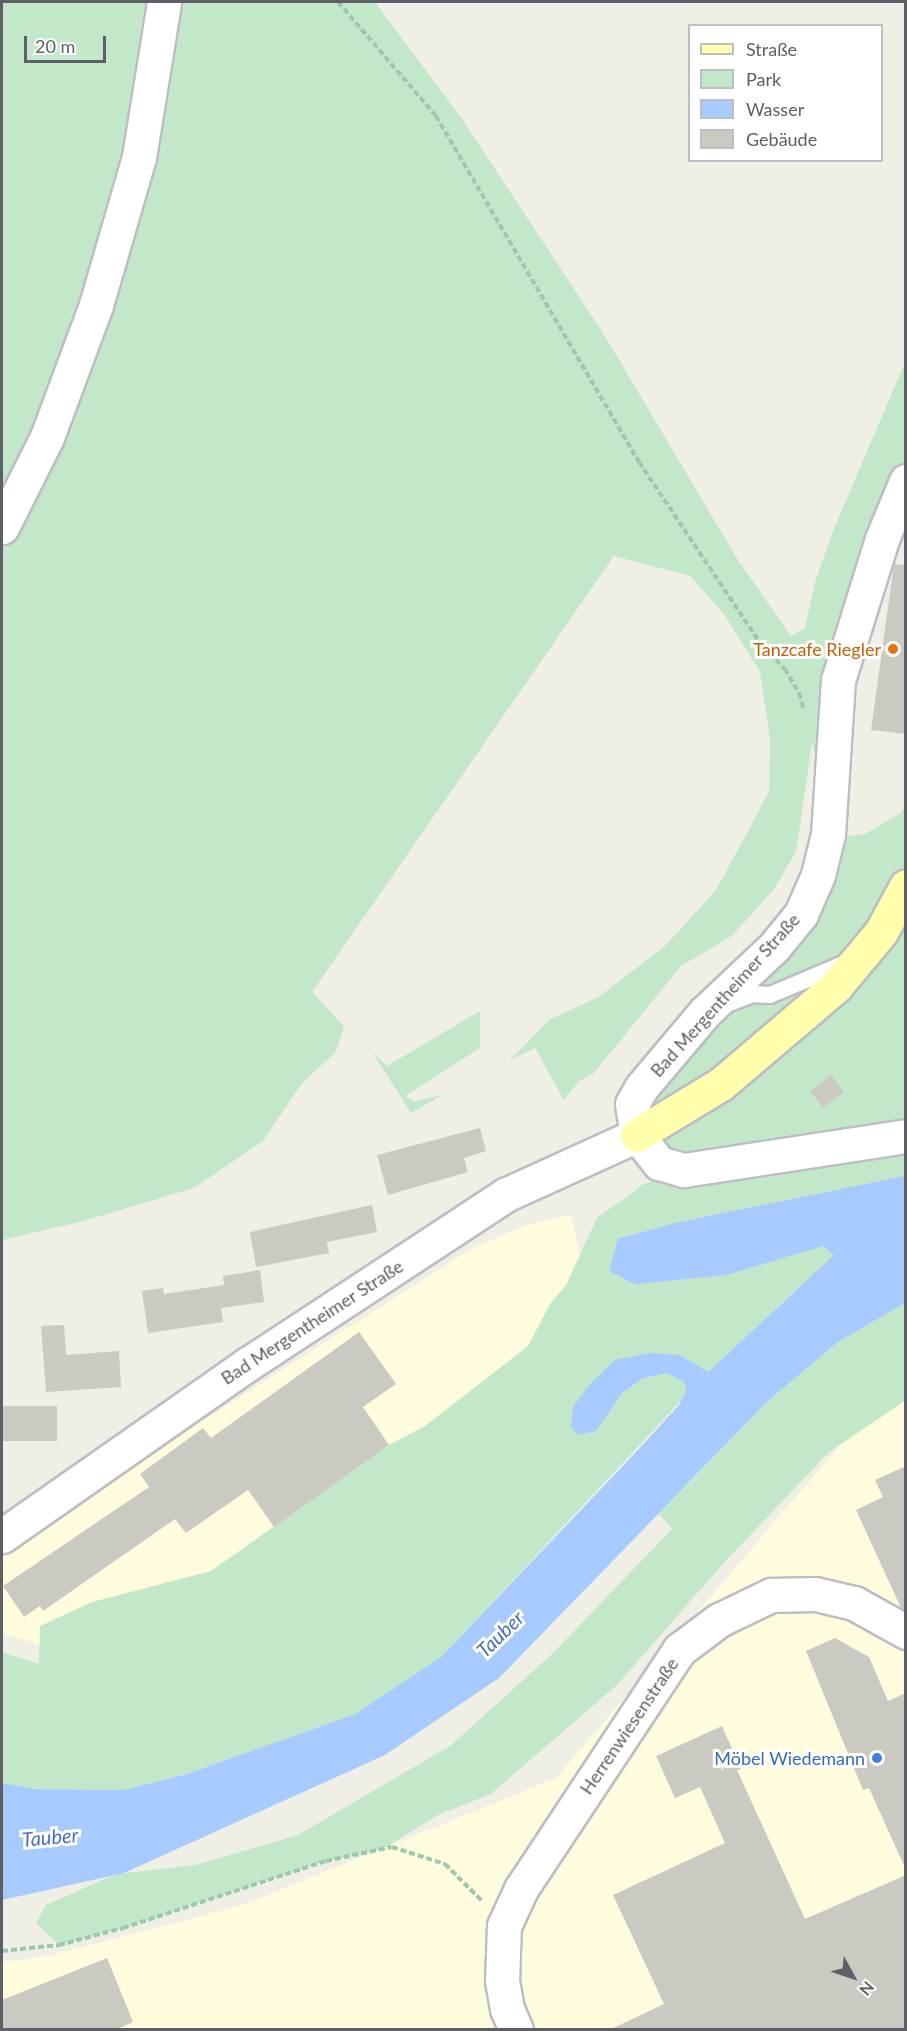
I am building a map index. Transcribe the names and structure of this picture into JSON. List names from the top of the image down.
{
  "streets": {
    "street": ["Bad Mergentheimer Straße", "Herrenwiesenstraße"]
  },
  "water": ["Tauber"],
  "places": ["Tanzcafe Riegler", "Möbel Wiedemann"],
  "legend": [
    "Straße",
    "Park",
    "Wasser",
    "Gebäude"
  ],
  "scale_bar": "20 m",
  "north": "bottom right"
}
